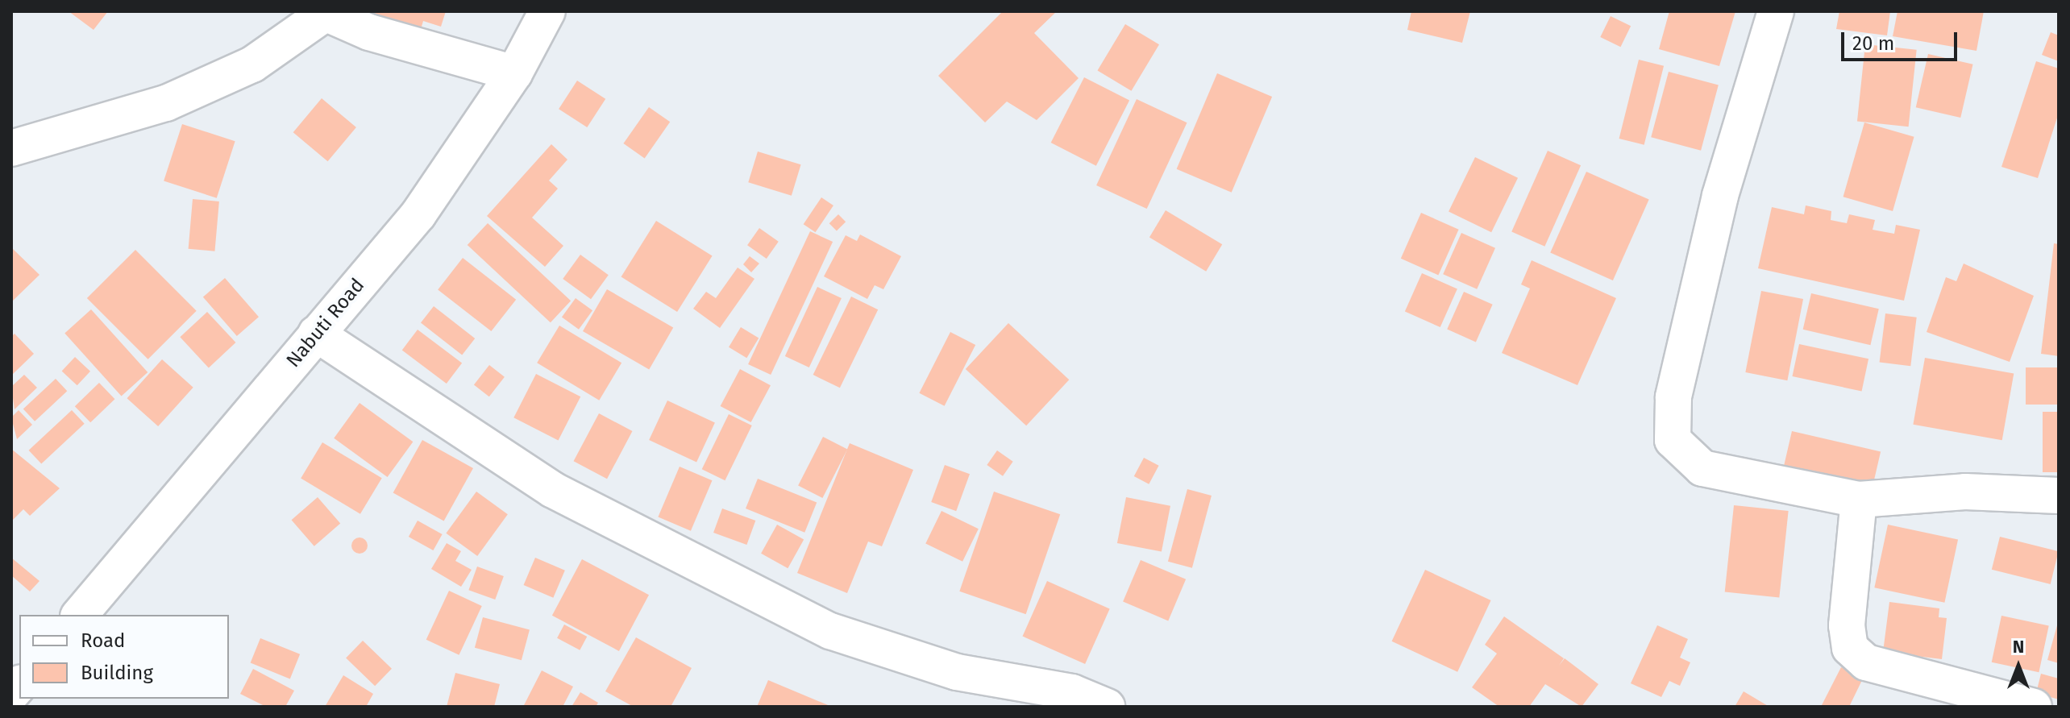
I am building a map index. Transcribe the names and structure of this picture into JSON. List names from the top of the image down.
{
  "streets": {
    "street": ["Nabuti Road"]
  },
  "legend": ["Road", "Building"],
  "scale_bar": "20 m",
  "north": "top"
}
